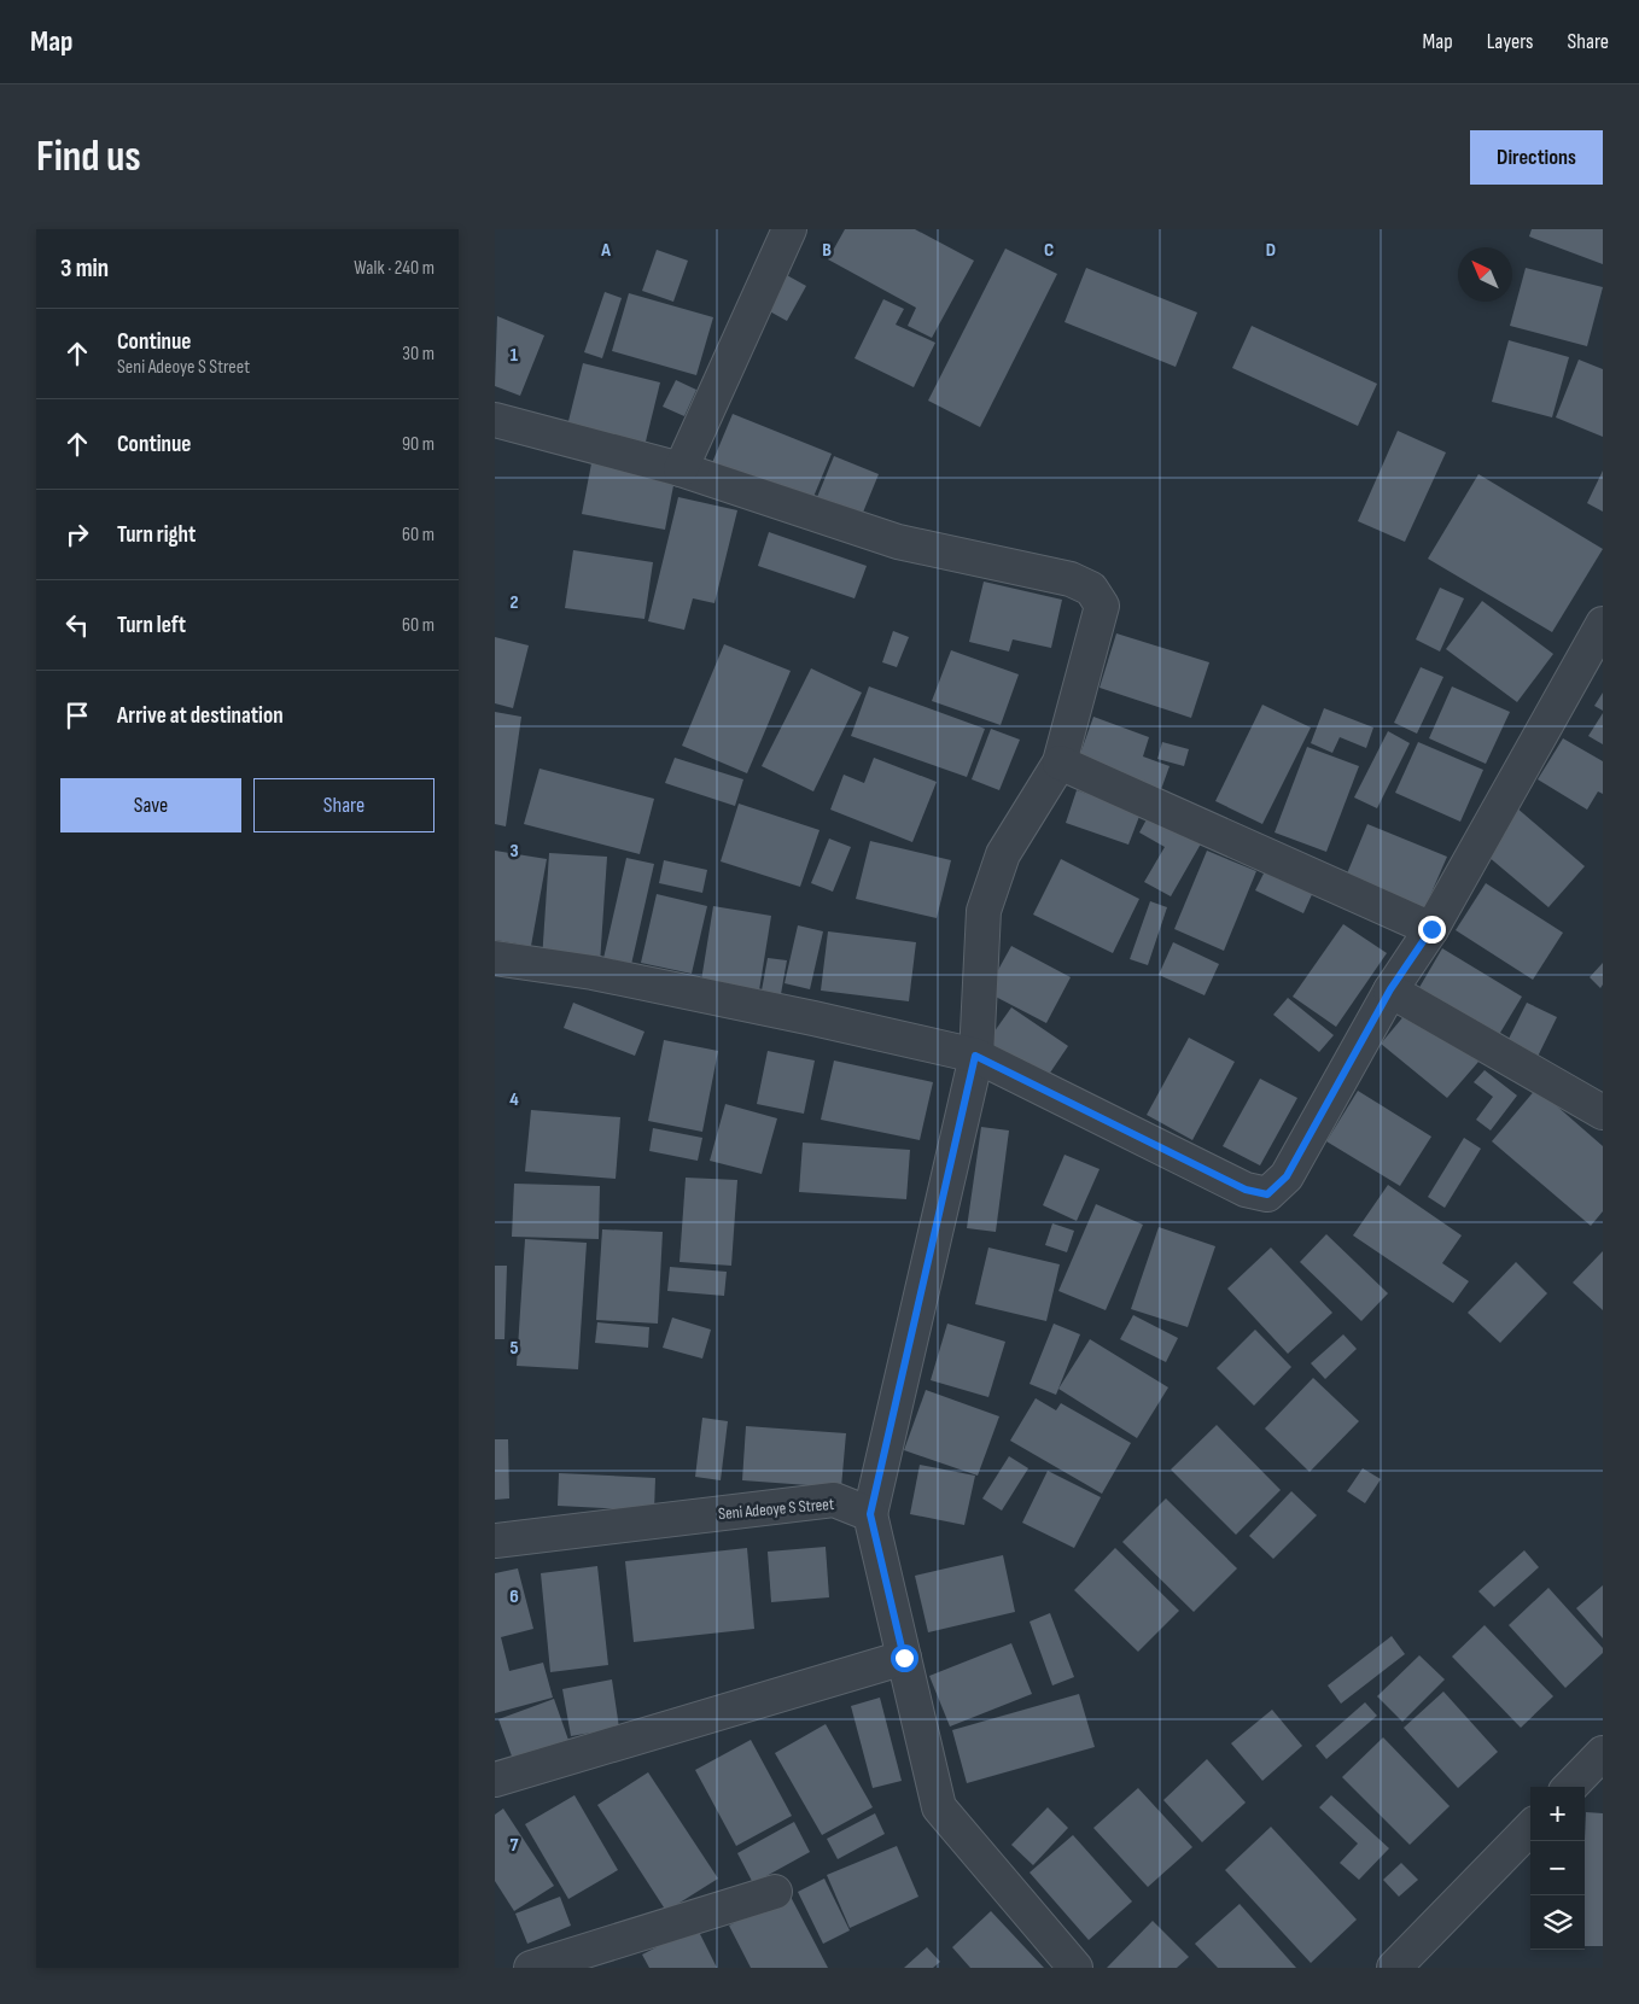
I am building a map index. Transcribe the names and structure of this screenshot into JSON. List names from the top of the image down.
{
  "streets": {
    "street": ["Seni Adeoye S Street"]
  },
  "north": "top left",
  "page": {
    "header": "Map",
    "nav": ["Map", "Layers", "Share"],
    "buttons": [
      "Directions",
      ["Save", "Share"]
    ],
    "title": "Find us",
    "heading": ["3 min", "Walk · 240 m"],
    "list": [
      ["Continue", "Seni Adeoye S Street", "30 m"],
      ["Continue", "90 m"],
      ["Turn right", "60 m"],
      ["Turn left", "60 m"],
      "Arrive at destination"
    ],
    "map_buttons": ["+", "−"]
  },
  "grid": {
    "columns": [
      "A",
      "B",
      "C",
      "D"
    ],
    "rows": [
      "1",
      "2",
      "3",
      "4",
      "5",
      "6",
      "7"
    ]
  }
}
